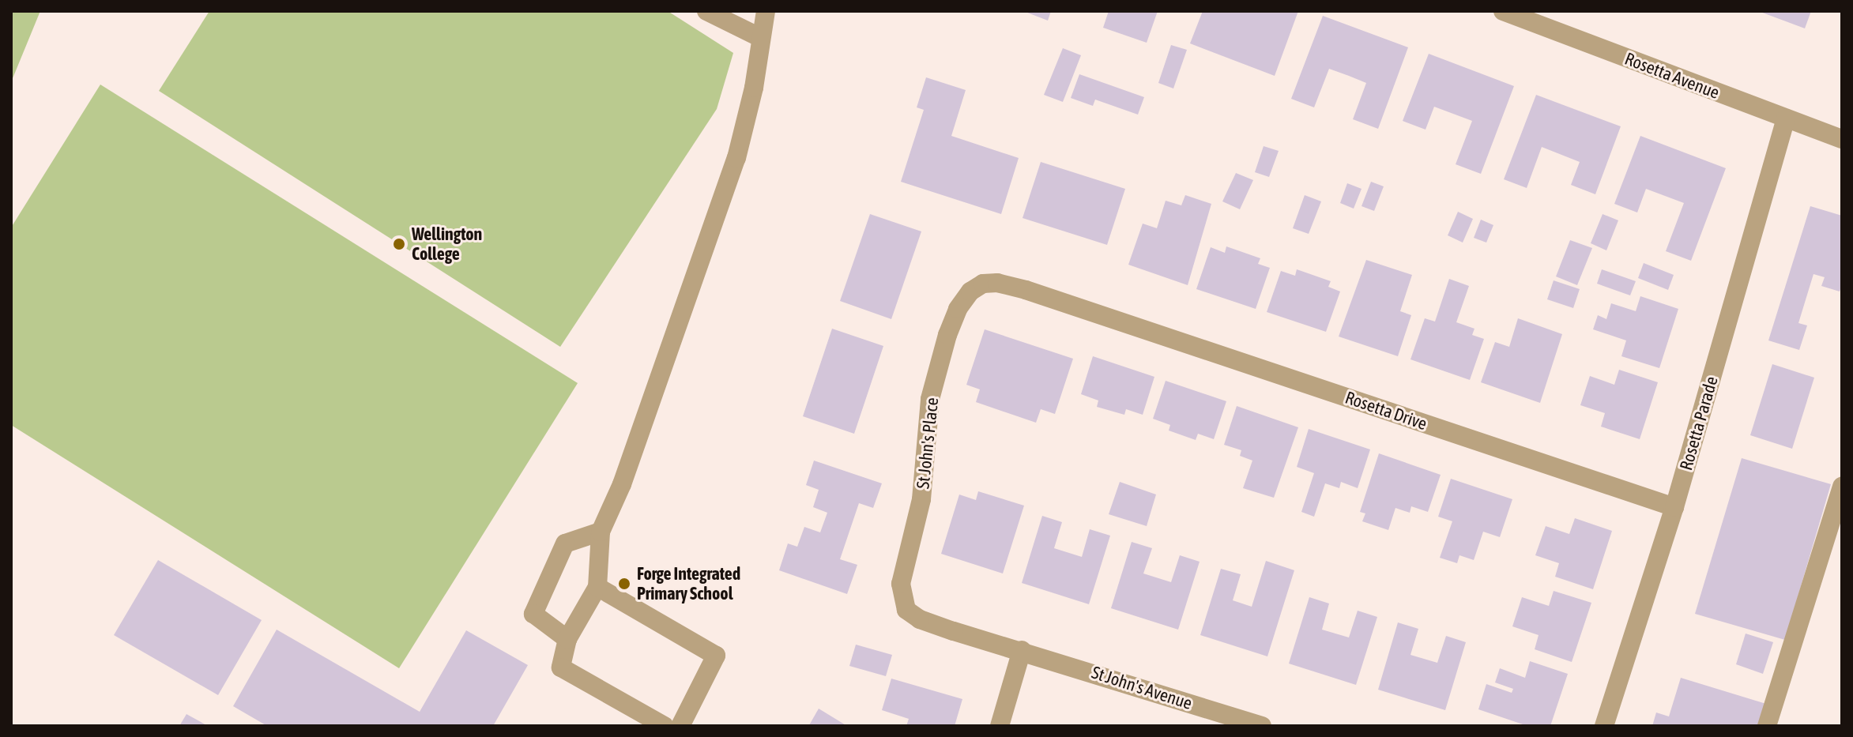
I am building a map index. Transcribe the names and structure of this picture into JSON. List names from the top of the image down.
{
  "streets": {
    "street": [
      "Rosetta Avenue",
      "Rosetta Drive",
      "Rosetta Parade",
      "St John's Place",
      "St John's Avenue"
    ]
  },
  "crossings": [
    ["Rosetta Avenue", "Rosetta Parade"],
    ["Rosetta Drive", "Rosetta Parade"],
    ["Rosetta Drive", "St John's Place"],
    ["St John's Place", "St John's Avenue"]
  ],
  "places": ["Wellington College", "Forge Integrated Primary School"]
}
